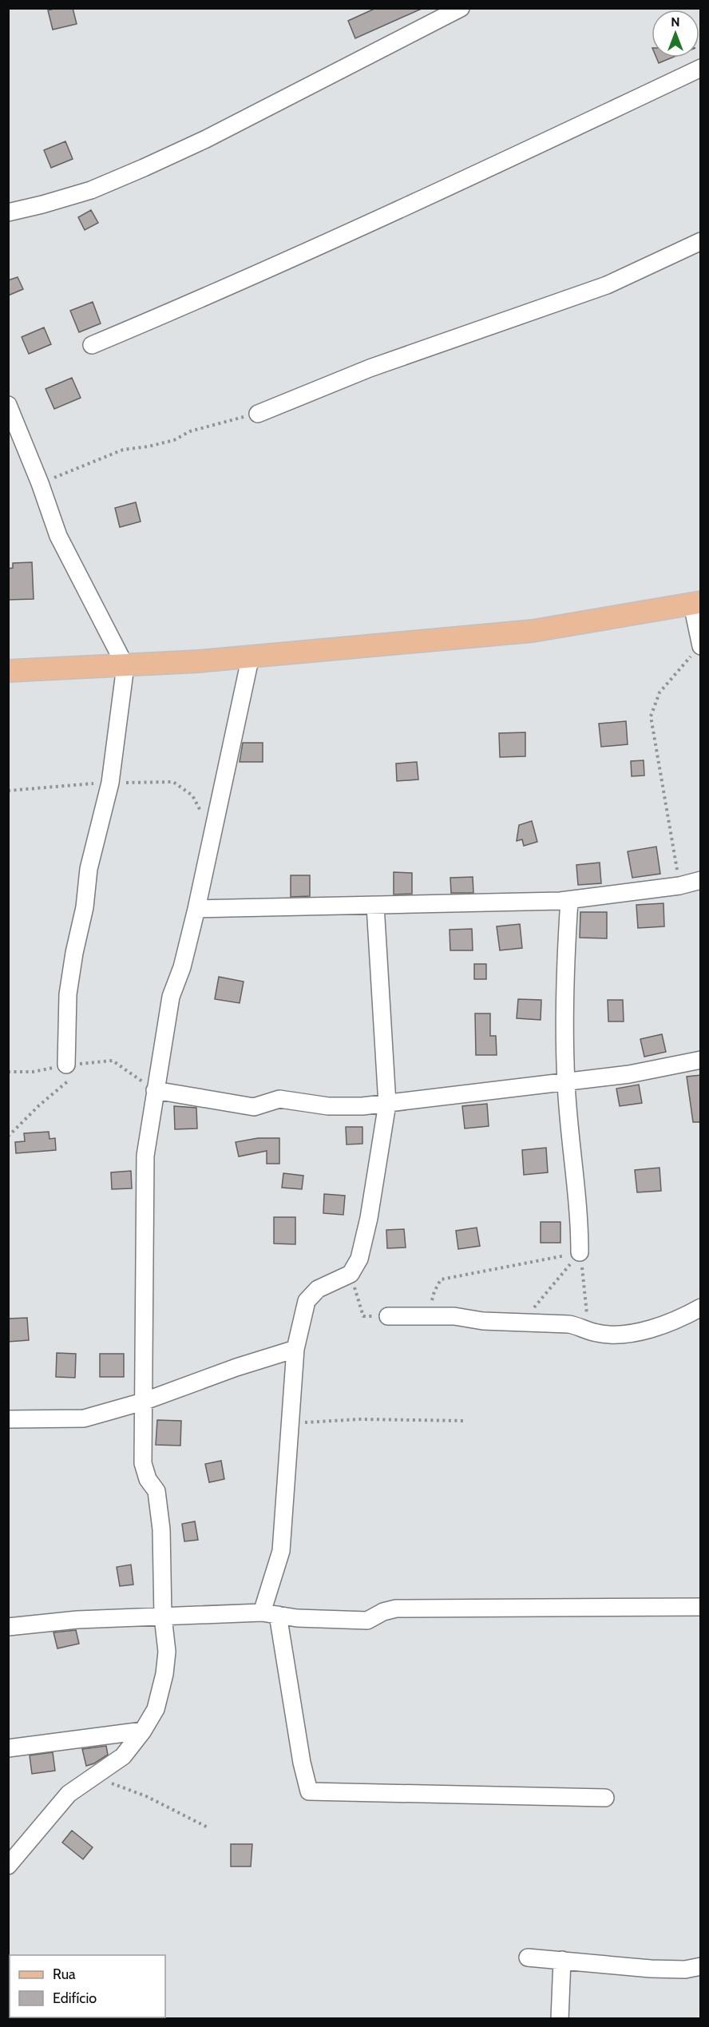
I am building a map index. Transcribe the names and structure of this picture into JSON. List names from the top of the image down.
{
  "legend": ["Rua", "Edifício"],
  "north": "top"
}
